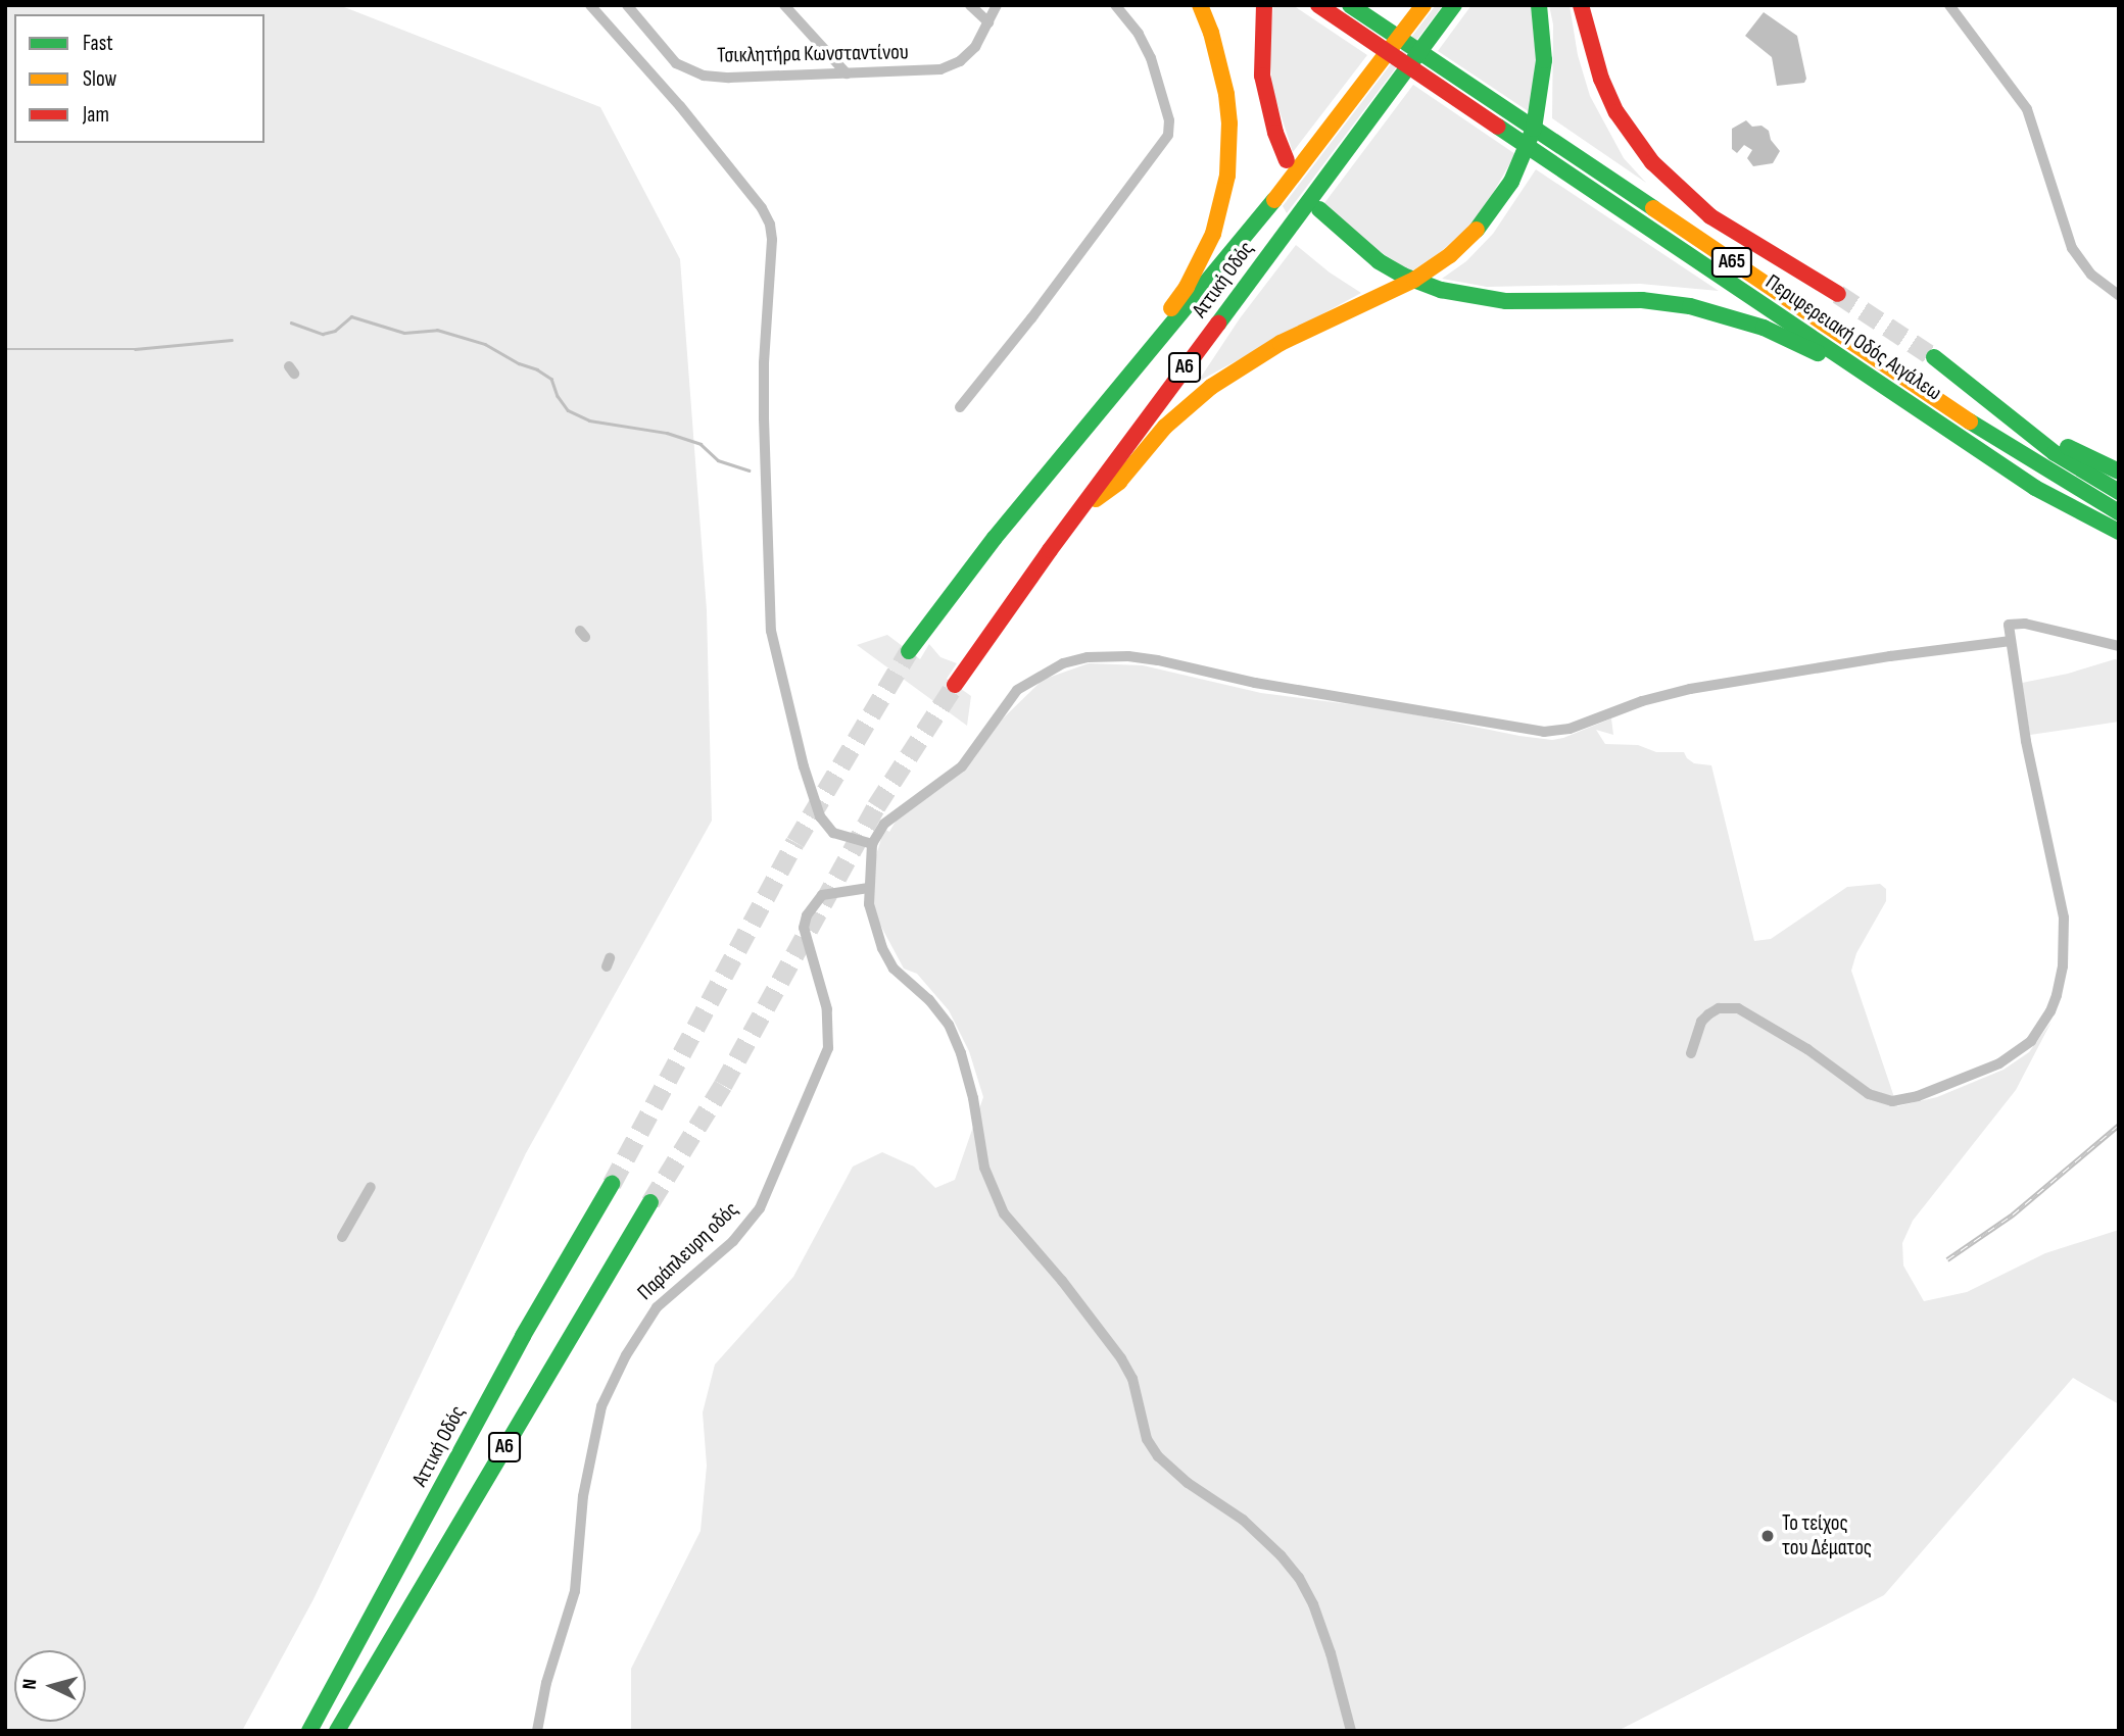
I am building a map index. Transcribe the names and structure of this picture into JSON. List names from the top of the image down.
{
  "streets": {
    "highway": [
      "Α65",
      "Αττική Οδός",
      "Περιφερειακή Οδός Αιγάλεω",
      "Α6"
    ],
    "street": ["Τσικλητήρα Κωνσταντίνου", "Παράπλευρη οδός"]
  },
  "places": ["Το τείχος του Δέματος"],
  "legend": ["Fast", "Slow", "Jam"],
  "north": "left"
}
